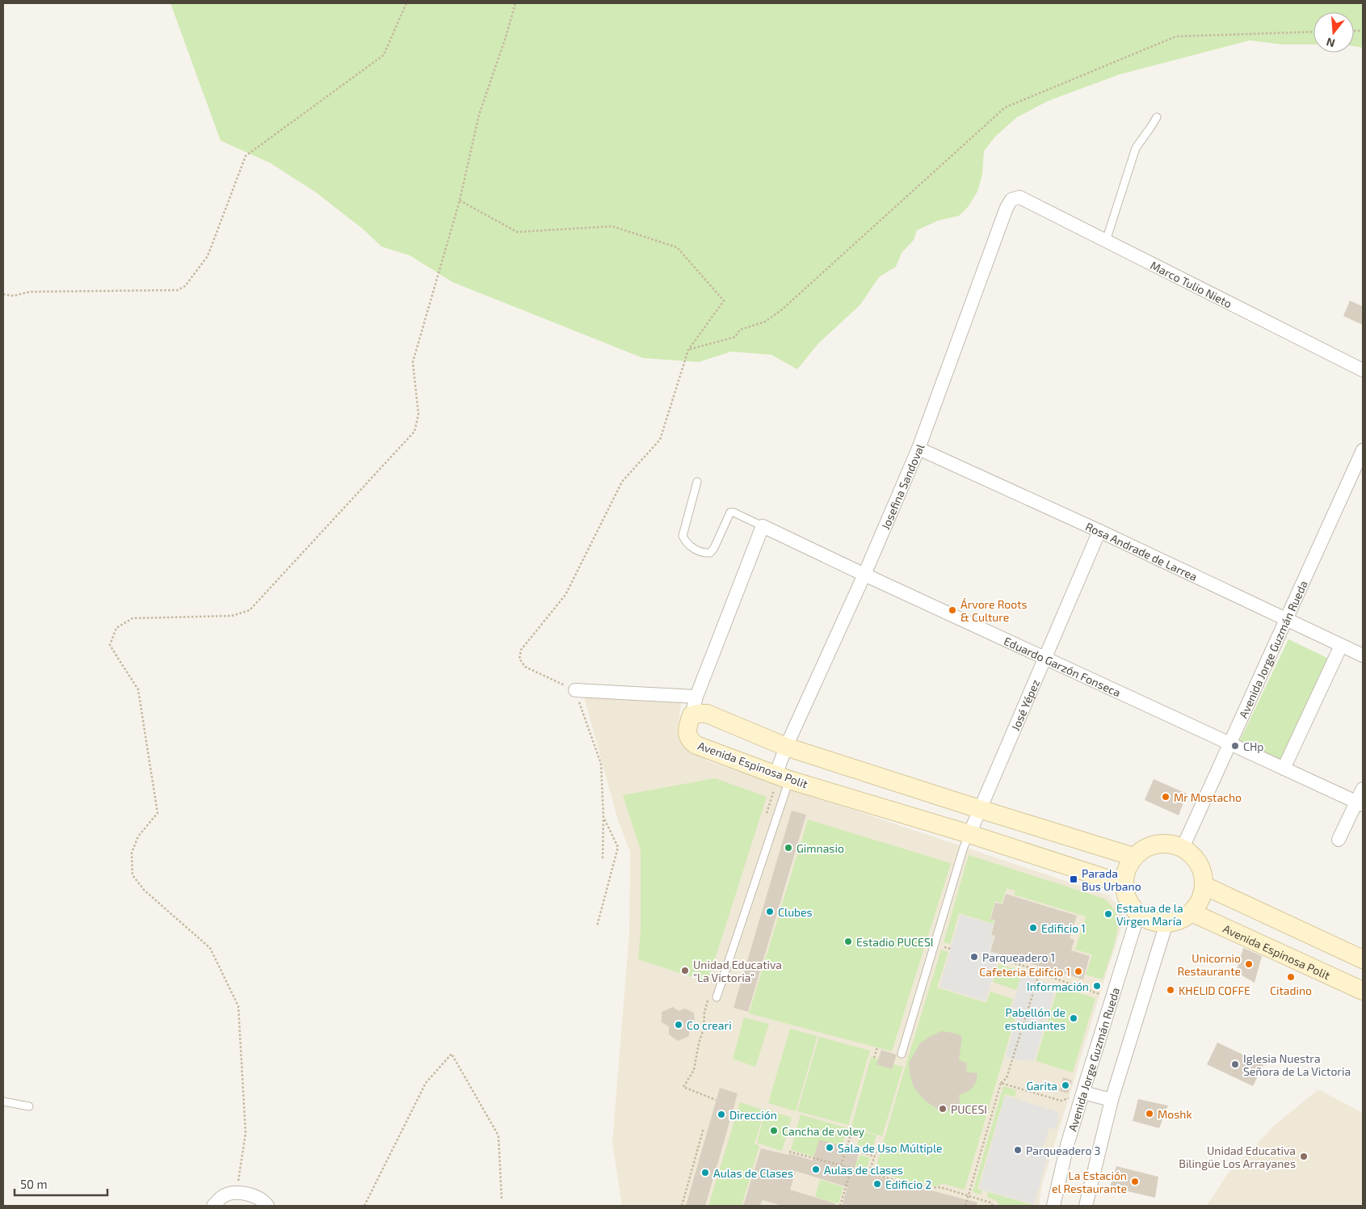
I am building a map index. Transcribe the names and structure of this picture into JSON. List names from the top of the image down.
{
  "streets": {
    "street": [
      "Marco Tulio Nieto",
      "Josefina Sandoval",
      "Rosa Andrade de Larrea",
      "Avenida Jorge Guzmán Rueda",
      "Eduardo Garzón Fonseca",
      "José Yépez",
      "Avenida Espinosa Polit"
    ]
  },
  "crossings": [
    ["Marco Tulio Nieto", "Josefina Sandoval"],
    ["Josefina Sandoval", "Rosa Andrade de Larrea"],
    ["Josefina Sandoval", "Eduardo Garzón Fonseca"],
    ["Josefina Sandoval", "Avenida Espinosa Polit"],
    ["Rosa Andrade de Larrea", "Avenida Jorge Guzmán Rueda"],
    ["Rosa Andrade de Larrea", "José Yépez"],
    ["Avenida Jorge Guzmán Rueda", "Eduardo Garzón Fonseca"],
    ["Avenida Jorge Guzmán Rueda", "Avenida Espinosa Polit"],
    ["Eduardo Garzón Fonseca", "José Yépez"],
    ["José Yépez", "Avenida Espinosa Polit"]
  ],
  "places": {
    "other": [
      "Árvore Roots & Culture",
      "CHp",
      "Mr Mostacho",
      "Gimnasio",
      "Clubes",
      "Estatua de la Virgen María",
      "Edificio 1",
      "Estadio PUCESI",
      "Parqueadero 1",
      "Unicornio Restaurante",
      "Unidad Educativa \"La Victoria\"",
      "Cafeteria Edifcio 1",
      "Citadino",
      "Información",
      "KHELID COFFE",
      "Pabellón de estudiantes",
      "Co creari",
      "Iglesia Nuestra Señora de La Victoria",
      "Garita",
      "PUCESI",
      "Moshk",
      "Dirección",
      "Cancha de voley",
      "Sala de Uso Múltiple",
      "Parqueadero 3",
      "Unidad Educativa Bilingüe Los Arrayanes",
      "Aulas de clases",
      "Aulas de Clases",
      "La Estación el Restaurante",
      "Edificio 2"
    ],
    "transit": ["Parada Bus Urbano"]
  },
  "scale_bar": "50 m",
  "north": "bottom"
}
